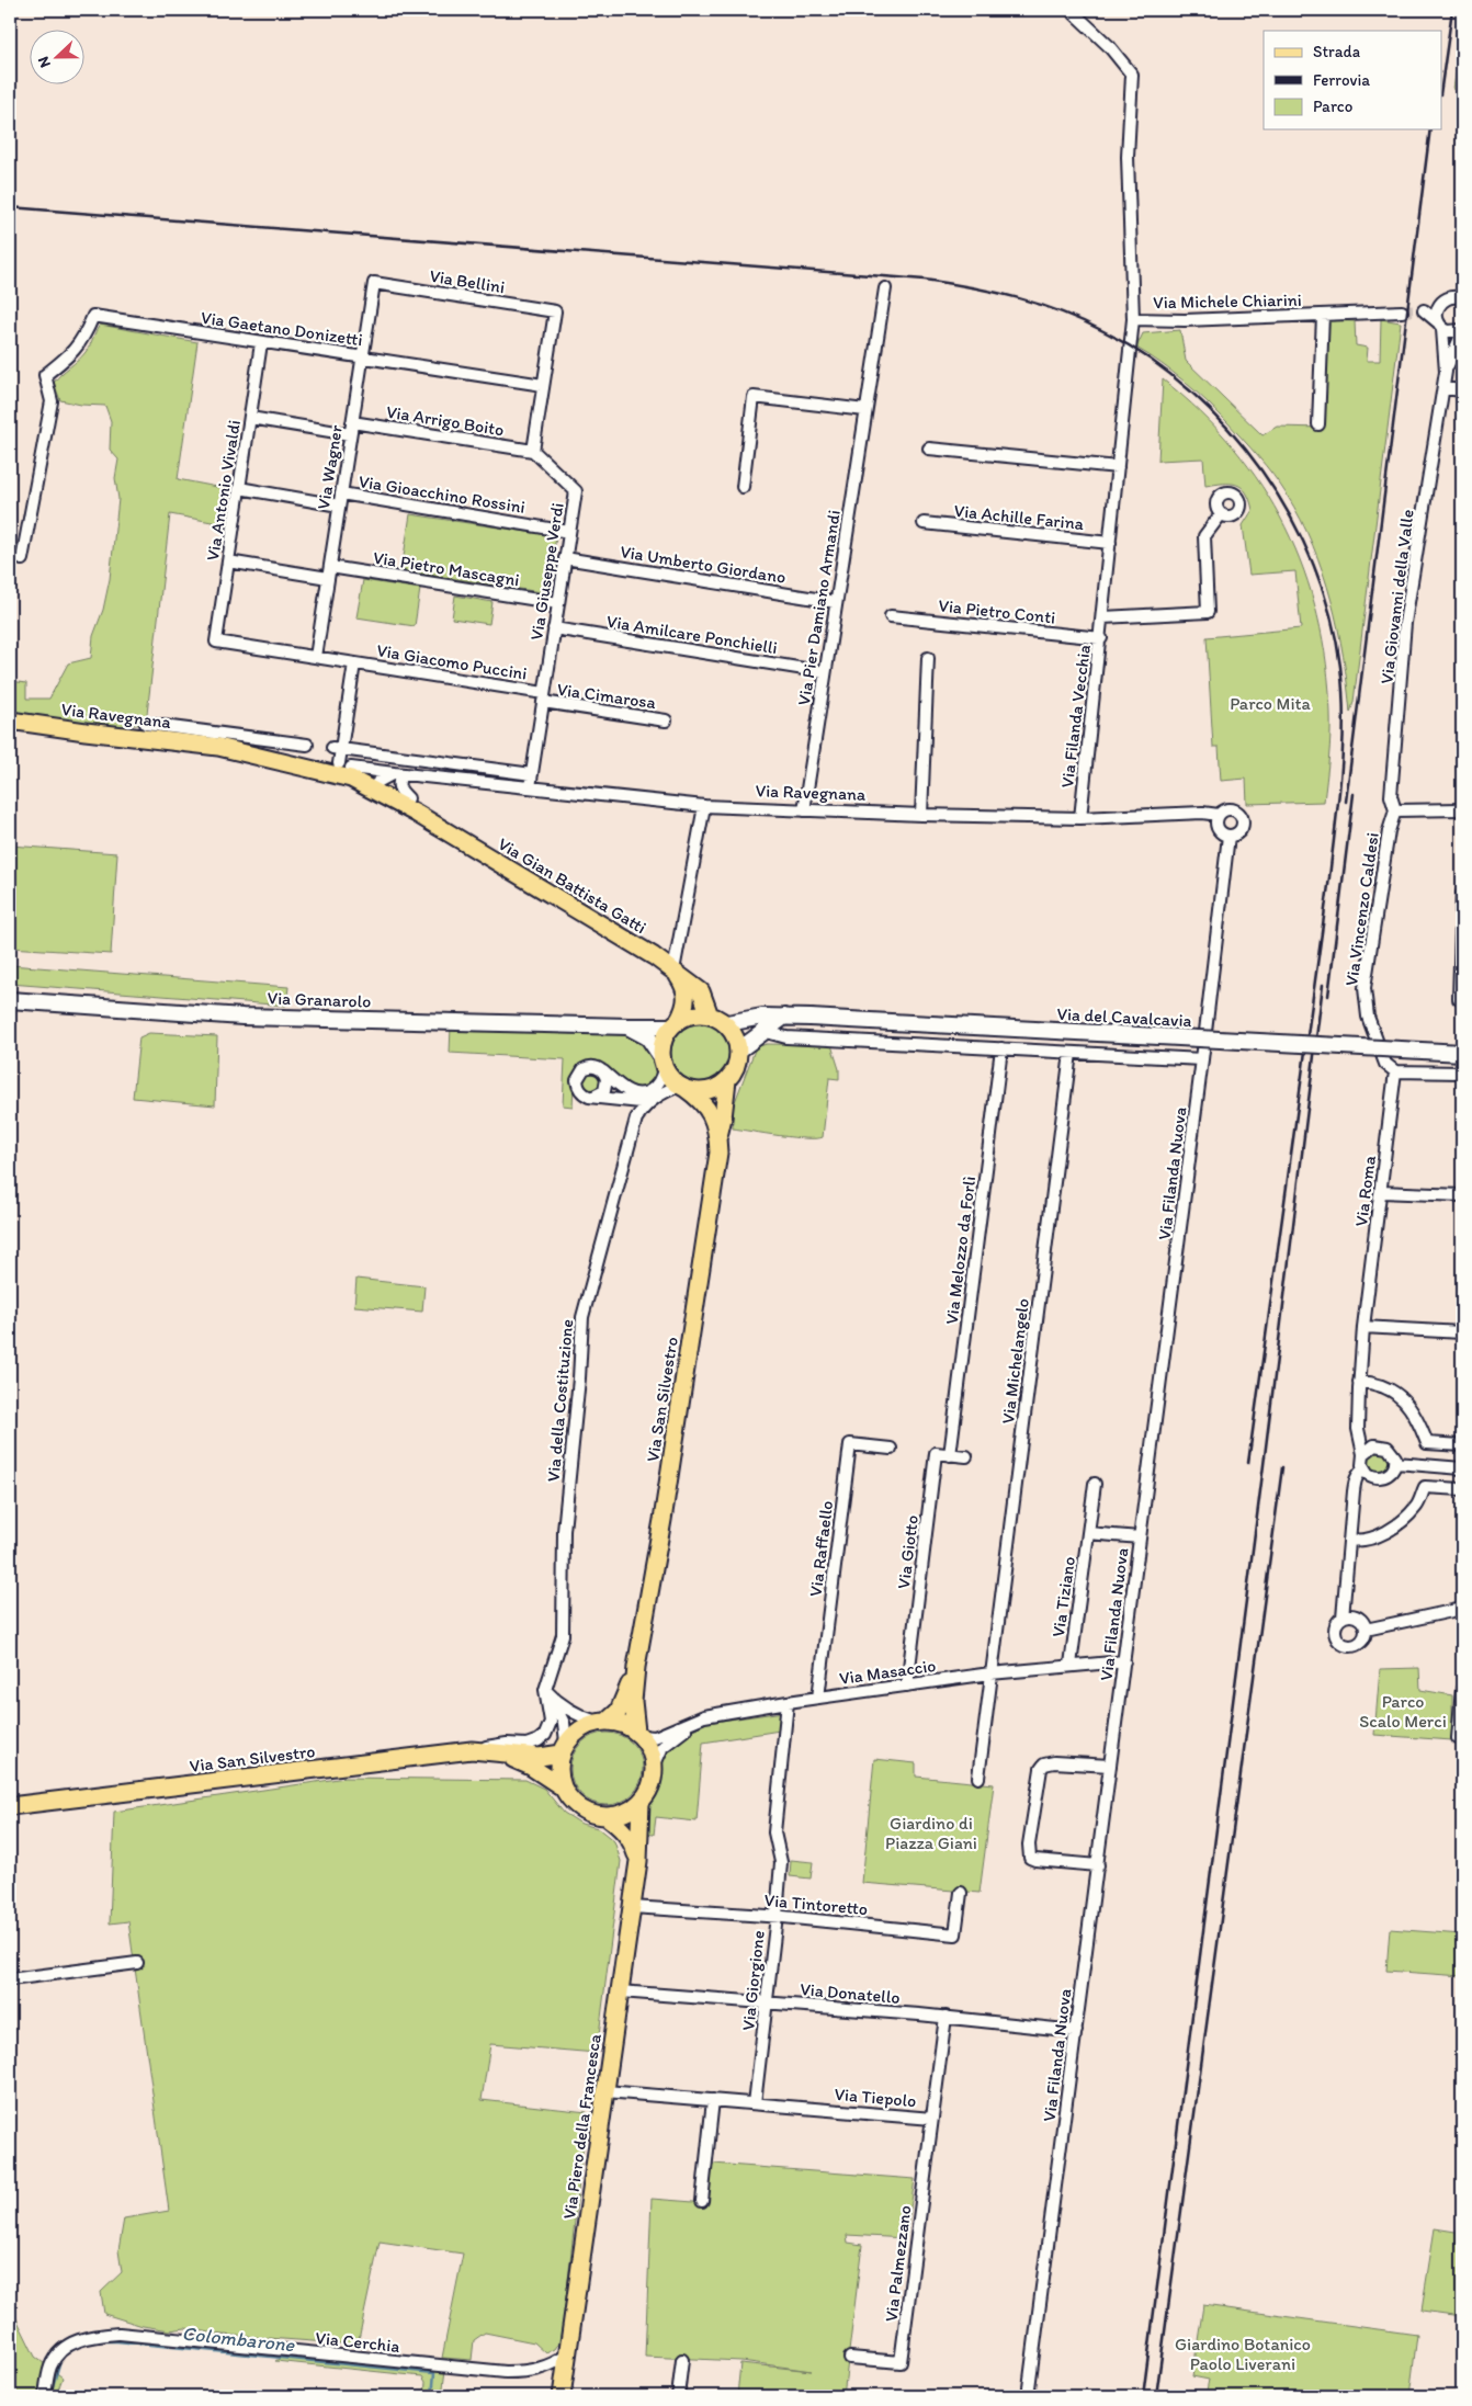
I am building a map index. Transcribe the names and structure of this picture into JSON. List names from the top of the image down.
{
  "streets": {
    "main road": [
      "Via Ravegnana",
      "Via Gian Battista Gatti",
      "Via Granarolo",
      "Via del Cavalcavia",
      "Via San Silvestro",
      "Via Piero della Francesca"
    ],
    "street": [
      "Via Bellini",
      "Via Michele Chiarini",
      "Via Gaetano Donizetti",
      "Via Arrigo Boito",
      "Via Wagner",
      "Via Antonio Vivaldi",
      "Via Gioacchino Rossini",
      "Via Achille Farina",
      "Via Umberto Giordano",
      "Via Pietro Mascagni",
      "Via Giuseppe Verdi",
      "Via Giovanni della Valle",
      "Via Pier Damiano Armandi",
      "Via Pietro Conti",
      "Via Amilcare Ponchielli",
      "Via Giacomo Puccini",
      "Via Cimarosa",
      "Via Filanda Vecchia",
      "Via Vincenzo Caldesi",
      "Via Filanda Nuova",
      "Via Roma",
      "Via Melozzo da Forlì",
      "Via Michelangelo",
      "Via della Costituzione",
      "Via Raffaello",
      "Via Giotto",
      "Via Tiziano",
      "Via Masaccio",
      "Via Tintoretto",
      "Via Giorgione",
      "Via Donatello",
      "Via Tiepolo",
      "Via Palmezzano",
      "Via Cerchia"
    ]
  },
  "crossings": [
    ["Via Bellini", "Via Gaetano Donizetti"],
    ["Via Bellini", "Via Wagner"],
    ["Via Michele Chiarini", "Via Filanda Vecchia"],
    ["Via Gaetano Donizetti", "Via Wagner"],
    ["Via Gaetano Donizetti", "Via Antonio Vivaldi"],
    ["Via Arrigo Boito", "Via Wagner"],
    ["Via Arrigo Boito", "Via Giuseppe Verdi"],
    ["Via Wagner", "Via Gioacchino Rossini"],
    ["Via Wagner", "Via Pietro Mascagni"],
    ["Via Wagner", "Via Giacomo Puccini"],
    ["Via Antonio Vivaldi", "Via Gioacchino Rossini"],
    ["Via Antonio Vivaldi", "Via Pietro Mascagni"],
    ["Via Antonio Vivaldi", "Via Giacomo Puccini"],
    ["Via Gioacchino Rossini", "Via Giuseppe Verdi"],
    ["Via Achille Farina", "Via Filanda Vecchia"],
    ["Via Umberto Giordano", "Via Giuseppe Verdi"],
    ["Via Umberto Giordano", "Via Pier Damiano Armandi"],
    ["Via Pietro Mascagni", "Via Giuseppe Verdi"],
    ["Via Giuseppe Verdi", "Via Amilcare Ponchielli"],
    ["Via Giuseppe Verdi", "Via Giacomo Puccini"],
    ["Via Giuseppe Verdi", "Via Cimarosa"],
    ["Via Giuseppe Verdi", "Via Ravegnana"],
    ["Via Giovanni della Valle", "Via Vincenzo Caldesi"],
    ["Via Pier Damiano Armandi", "Via Amilcare Ponchielli"],
    ["Via Pier Damiano Armandi", "Via Ravegnana"],
    ["Via Pietro Conti", "Via Filanda Vecchia"],
    ["Via Giacomo Puccini", "Via Cimarosa"],
    ["Via Giacomo Puccini", "Via Ravegnana"],
    ["Via Ravegnana", "Via Filanda Vecchia"],
    ["Via Ravegnana", "Via Gian Battista Gatti"],
    ["Via Ravegnana", "Via Filanda Nuova"],
    ["Via Gian Battista Gatti", "Via Granarolo"],
    ["Via Gian Battista Gatti", "Via del Cavalcavia"],
    ["Via Gian Battista Gatti", "Via San Silvestro"],
    ["Via Gian Battista Gatti", "Via della Costituzione"],
    ["Via Vincenzo Caldesi", "Via Roma"],
    ["Via Granarolo", "Via del Cavalcavia"],
    ["Via Granarolo", "Via San Silvestro"],
    ["Via Granarolo", "Via della Costituzione"],
    ["Via del Cavalcavia", "Via San Silvestro"],
    ["Via del Cavalcavia", "Via della Costituzione"],
    ["Via Filanda Nuova", "Via Tiziano"],
    ["Via Filanda Nuova", "Via Masaccio"],
    ["Via Filanda Nuova", "Via Donatello"],
    ["Via Melozzo da Forlì", "Via Giotto"],
    ["Via Michelangelo", "Via Masaccio"],
    ["Via San Silvestro", "Via della Costituzione"],
    ["Via San Silvestro", "Via Masaccio"],
    ["Via San Silvestro", "Via Piero della Francesca"],
    ["Via Raffaello", "Via Masaccio"],
    ["Via Giotto", "Via Masaccio"],
    ["Via Tiziano", "Via Masaccio"],
    ["Via Masaccio", "Via Giorgione"],
    ["Via Masaccio", "Via Piero della Francesca"],
    ["Via Tintoretto", "Via Giorgione"],
    ["Via Tintoretto", "Via Piero della Francesca"],
    ["Via Giorgione", "Via Donatello"],
    ["Via Giorgione", "Via Tiepolo"],
    ["Via Donatello", "Via Tiepolo"],
    ["Via Donatello", "Via Piero della Francesca"],
    ["Via Tiepolo", "Via Piero della Francesca"],
    ["Via Tiepolo", "Via Palmezzano"],
    ["Via Piero della Francesca", "Via Cerchia"]
  ],
  "water": ["Colombarone"],
  "parks": [
    "Parco Mita",
    "Parco Scalo Merci",
    "Giardino di Piazza Giani",
    "Giardino Botanico Paolo Liverani"
  ],
  "legend": ["Strada", "Ferrovia", "Parco"],
  "north": "left"
}
